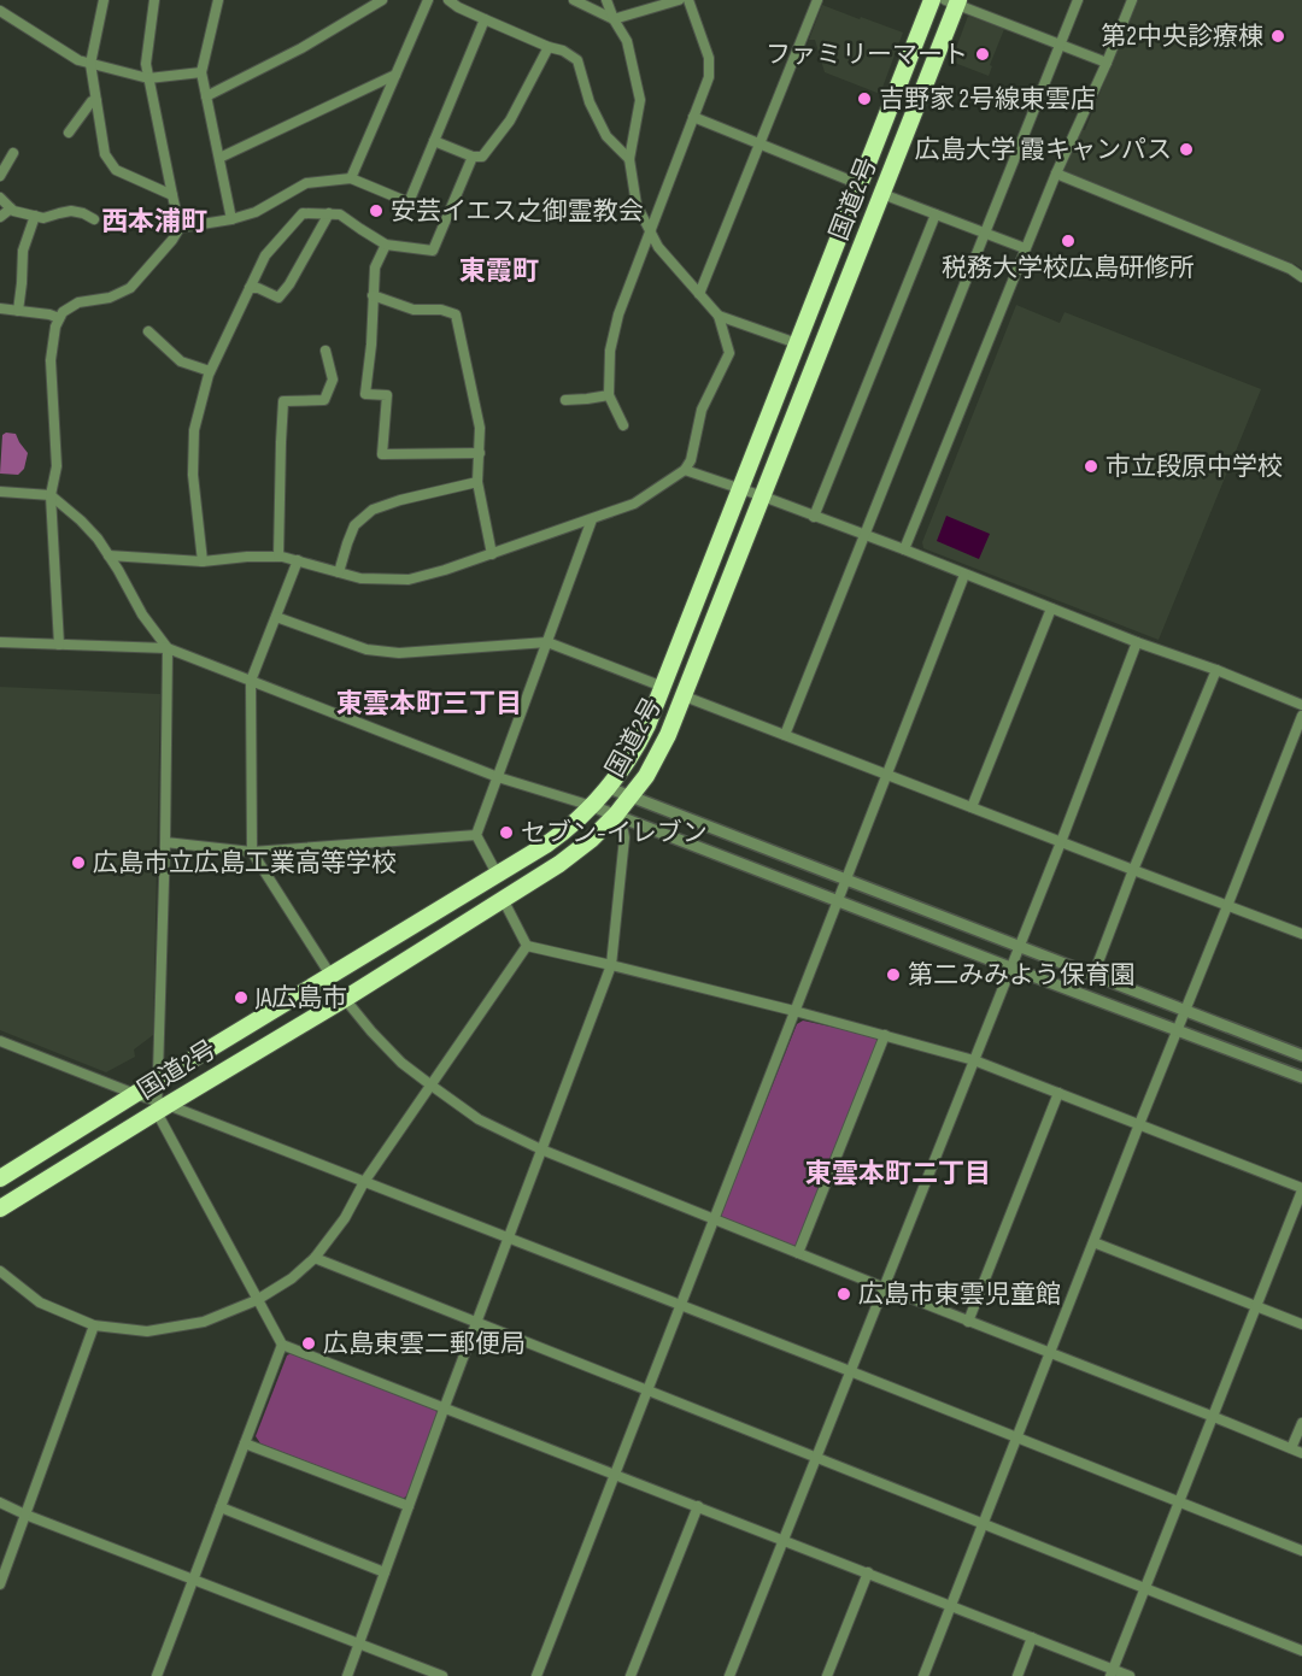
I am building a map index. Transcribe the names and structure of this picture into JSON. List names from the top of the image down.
{
  "streets": {
    "highway": ["国道2号"]
  },
  "districts": [
    "西本浦町",
    "東霞町",
    "東雲本町三丁目",
    "東雲本町二丁目"
  ],
  "places": [
    "第2中央診療棟",
    "ファミリーマート",
    "吉野家 2号線東雲店",
    "広島大学 霞キャンパス",
    "安芸イエス之御霊教会",
    "税務大学校広島研修所",
    "市立段原中学校",
    "セブン-イレブン",
    "広島市立広島工業高等学校",
    "第二みみよう保育園",
    "JA広島市",
    "広島市東雲児童館",
    "広島東雲二郵便局"
  ]
}
